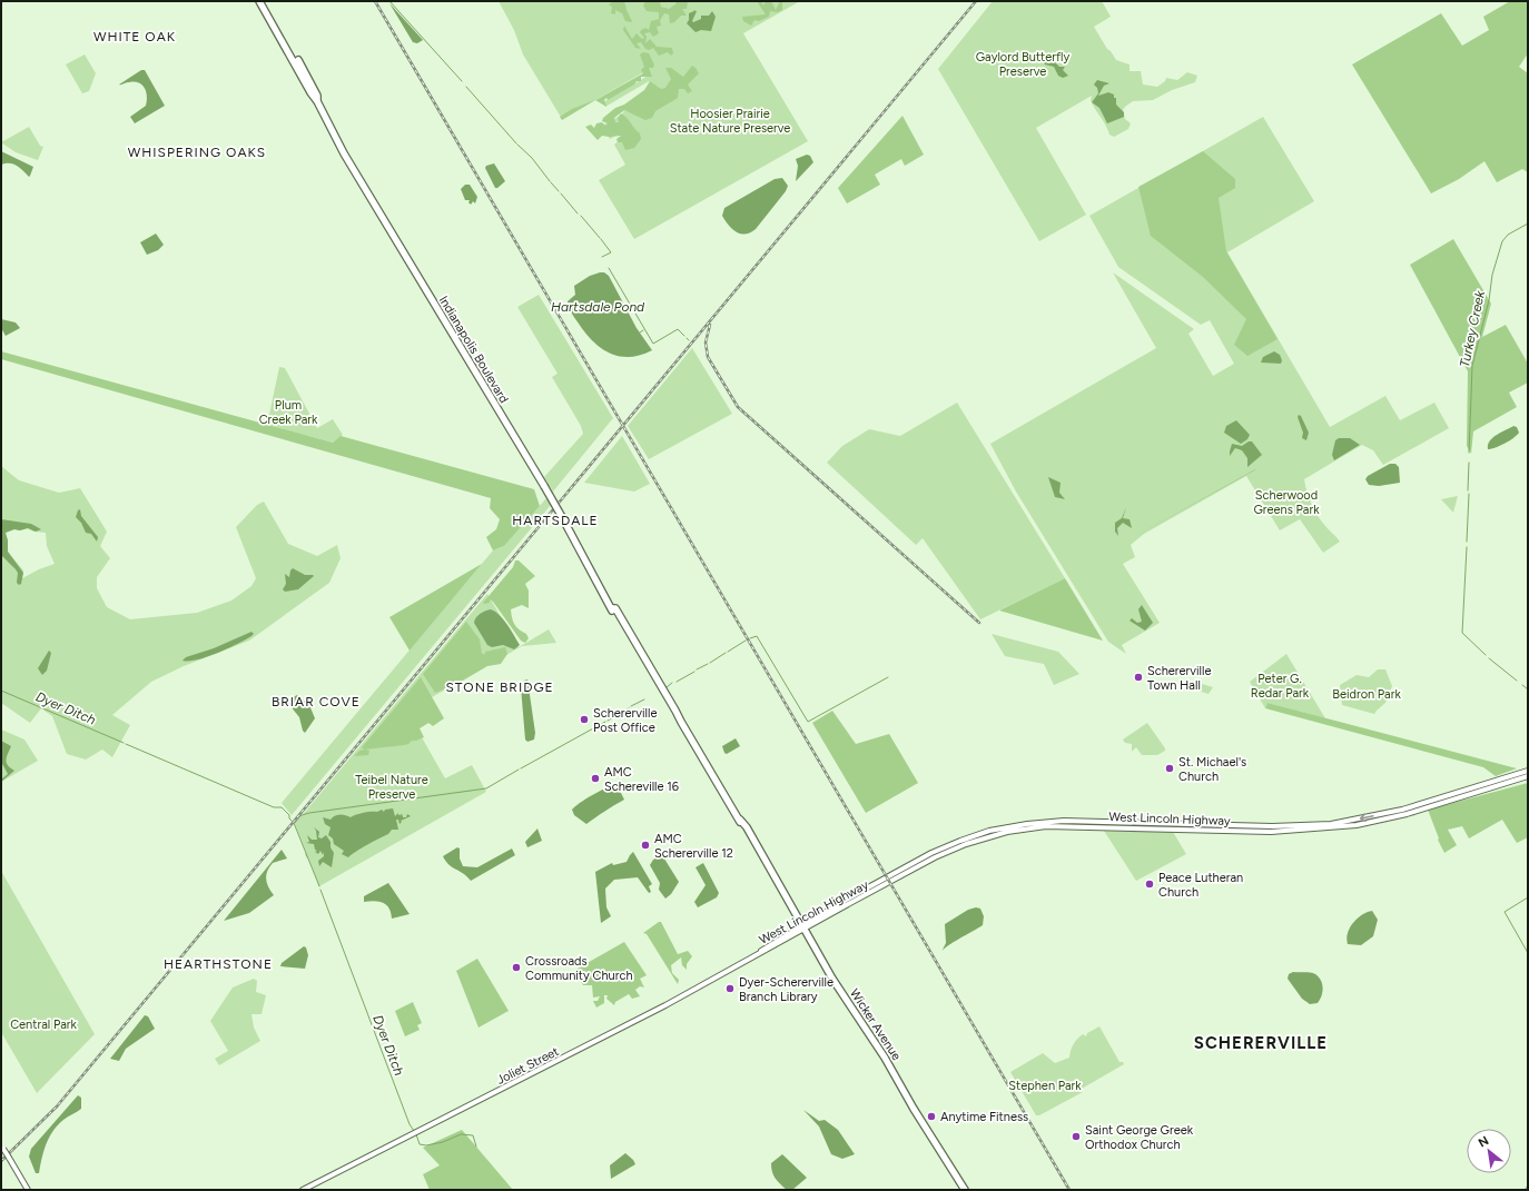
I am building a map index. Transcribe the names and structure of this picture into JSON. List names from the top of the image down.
{
  "streets": {
    "highway": ["Indianapolis Boulevard", "Wicker Avenue"],
    "main road": ["West Lincoln Highway", "Joliet Street"]
  },
  "crossings": [
    ["Indianapolis Boulevard", "West Lincoln Highway"],
    ["Indianapolis Boulevard", "Wicker Avenue"],
    ["West Lincoln Highway", "Wicker Avenue"],
    ["West Lincoln Highway", "Joliet Street"]
  ],
  "districts": [
    "WHITE OAK",
    "WHISPERING OAKS",
    "HARTSDALE",
    "STONE BRIDGE",
    "BRIAR COVE",
    "HEARTHSTONE",
    "SCHERERVILLE"
  ],
  "water": ["Hartsdale Pond", "Turkey Creek", "Dyer Ditch"],
  "parks": [
    "Gaylord Butterfly Preserve",
    "Hoosier Prairie State Nature Preserve",
    "Plum Creek Park",
    "Scherwood Greens Park",
    "Peter G. Redar Park",
    "Beidron Park",
    "Teibel Nature Preserve",
    "Central Park",
    "Stephen Park"
  ],
  "places": [
    "Schererville Town Hall",
    "Schererville Post Office",
    "St. Michael's Church",
    "AMC Schereville 16",
    "AMC Schererville 12",
    "Peace Lutheran Church",
    "Crossroads Community Church",
    "Dyer-Schererville Branch Library",
    "Anytime Fitness",
    "Saint George Greek Orthodox Church"
  ],
  "north": "top left"
}
